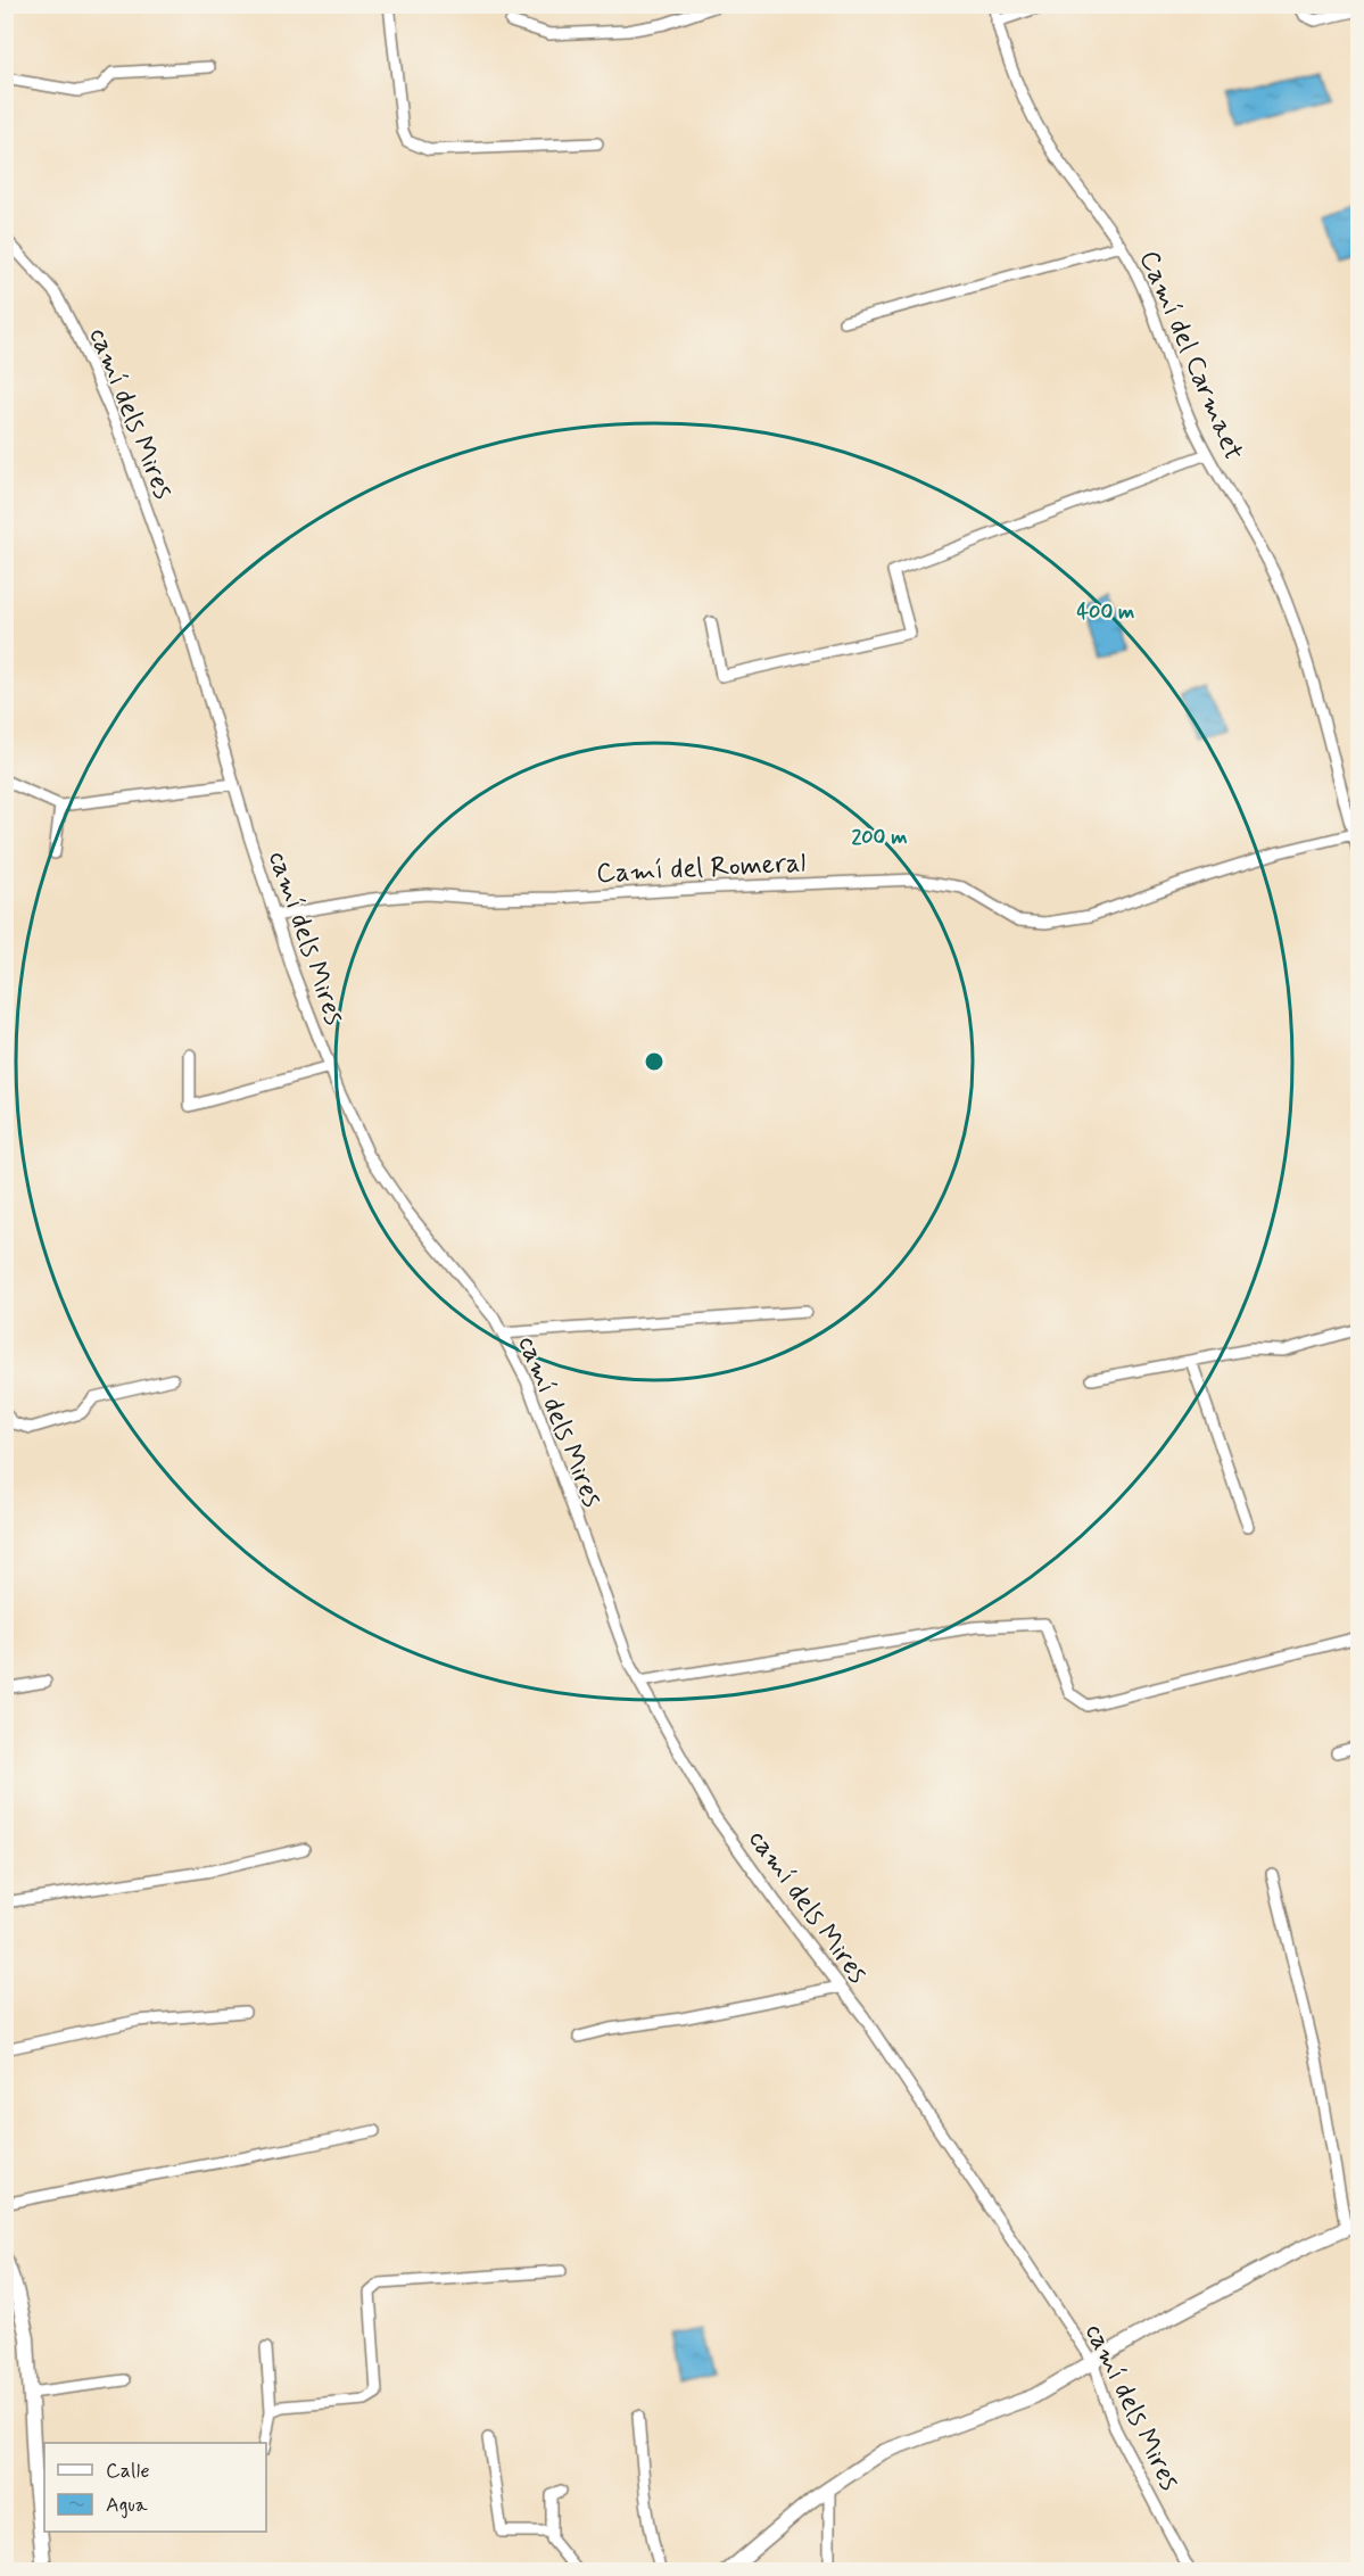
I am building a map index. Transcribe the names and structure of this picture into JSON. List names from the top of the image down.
{
  "streets": {
    "street": ["Camí del Carmaet", "camí dels Mires", "Camí del Romeral"]
  },
  "crossings": [
    ["Camí del Carmaet", "Camí del Romeral"],
    ["camí dels Mires", "Camí del Romeral"]
  ],
  "legend": ["Calle", "Agua"],
  "rings": ["400 m", "200 m"]
}
